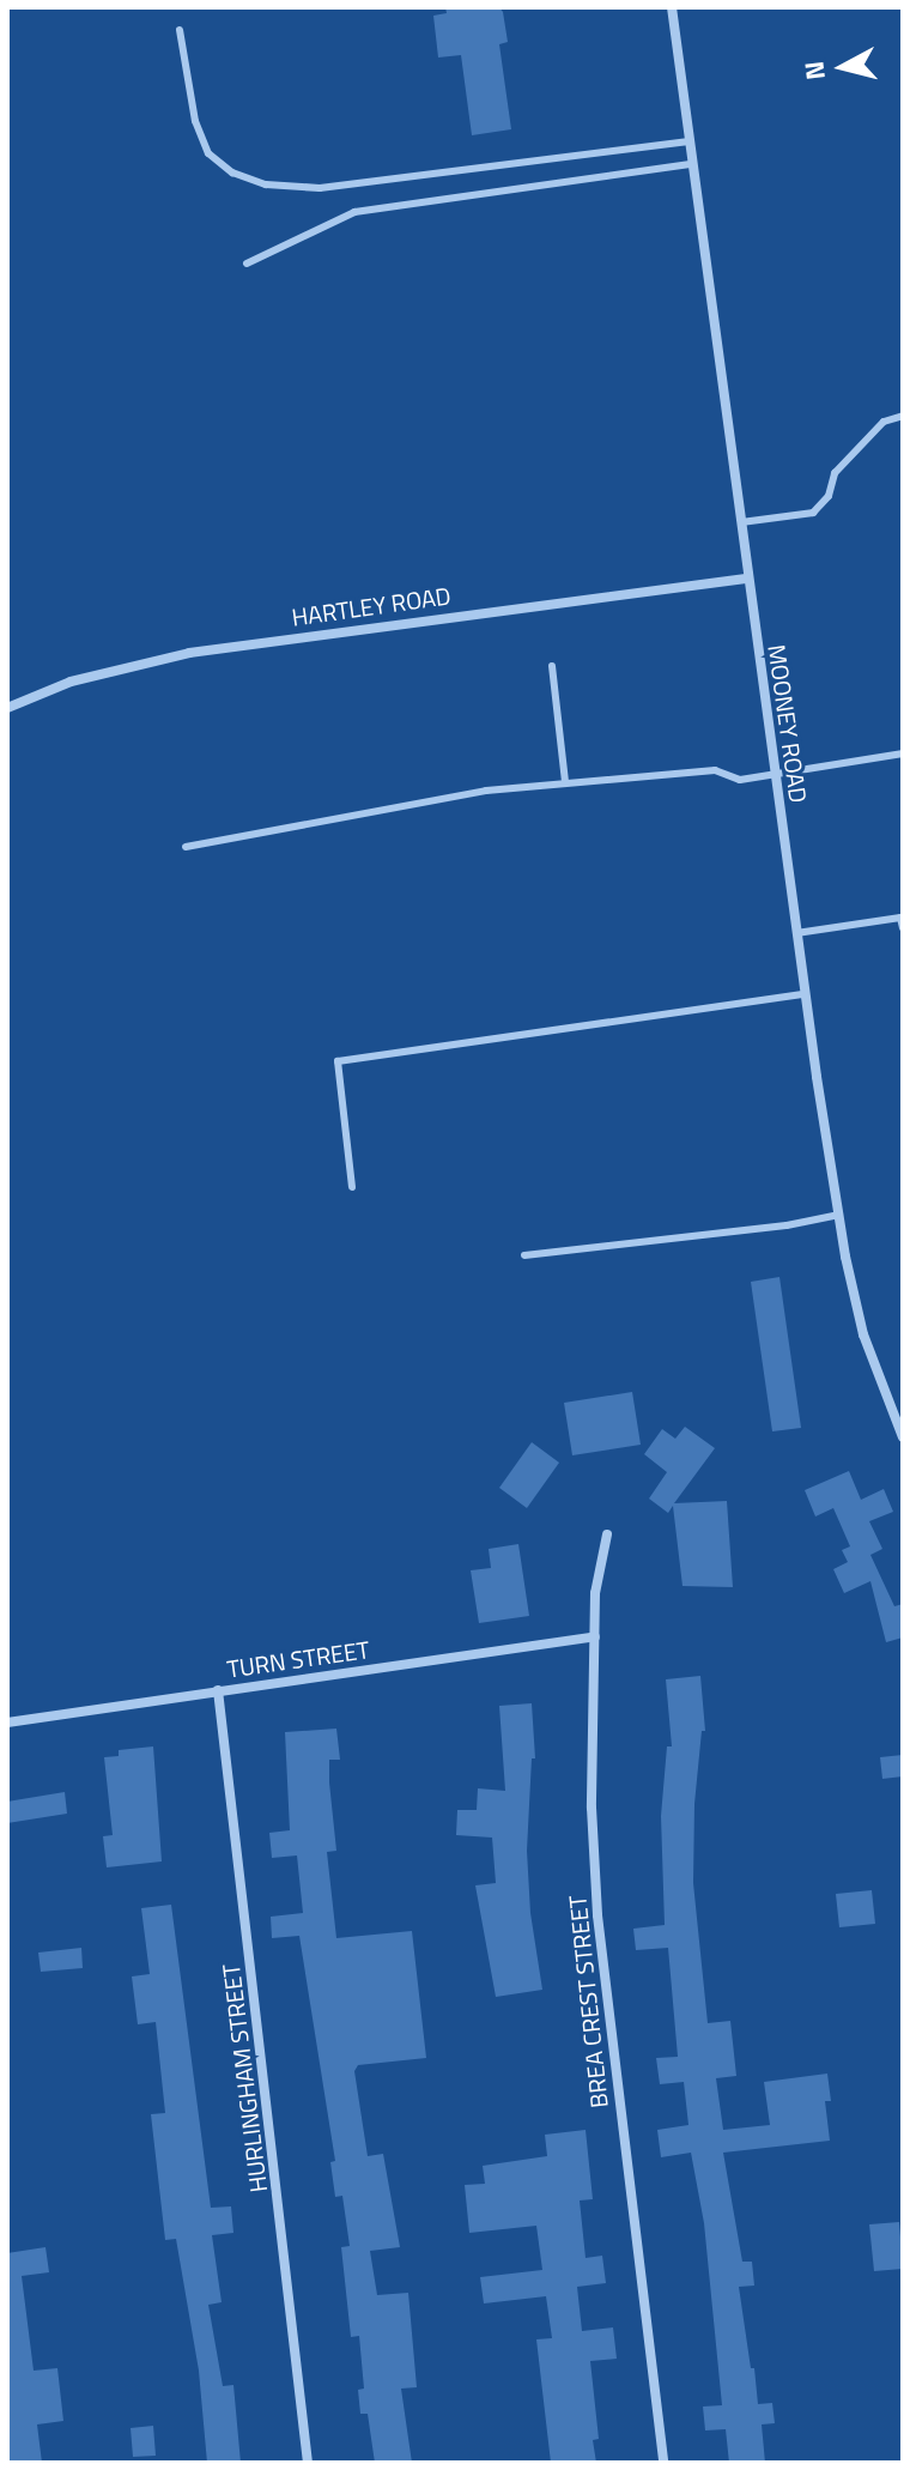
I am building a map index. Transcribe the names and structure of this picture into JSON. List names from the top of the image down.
{
  "streets": {
    "street": [
      "HARTLEY ROAD",
      "MOONEY ROAD",
      "TURN STREET",
      "BREA CREST STREET",
      "HURLINGHAM STREET"
    ]
  },
  "crossings": [
    ["HARTLEY ROAD", "MOONEY ROAD"],
    ["TURN STREET", "BREA CREST STREET"],
    ["TURN STREET", "HURLINGHAM STREET"]
  ],
  "north": "left"
}
